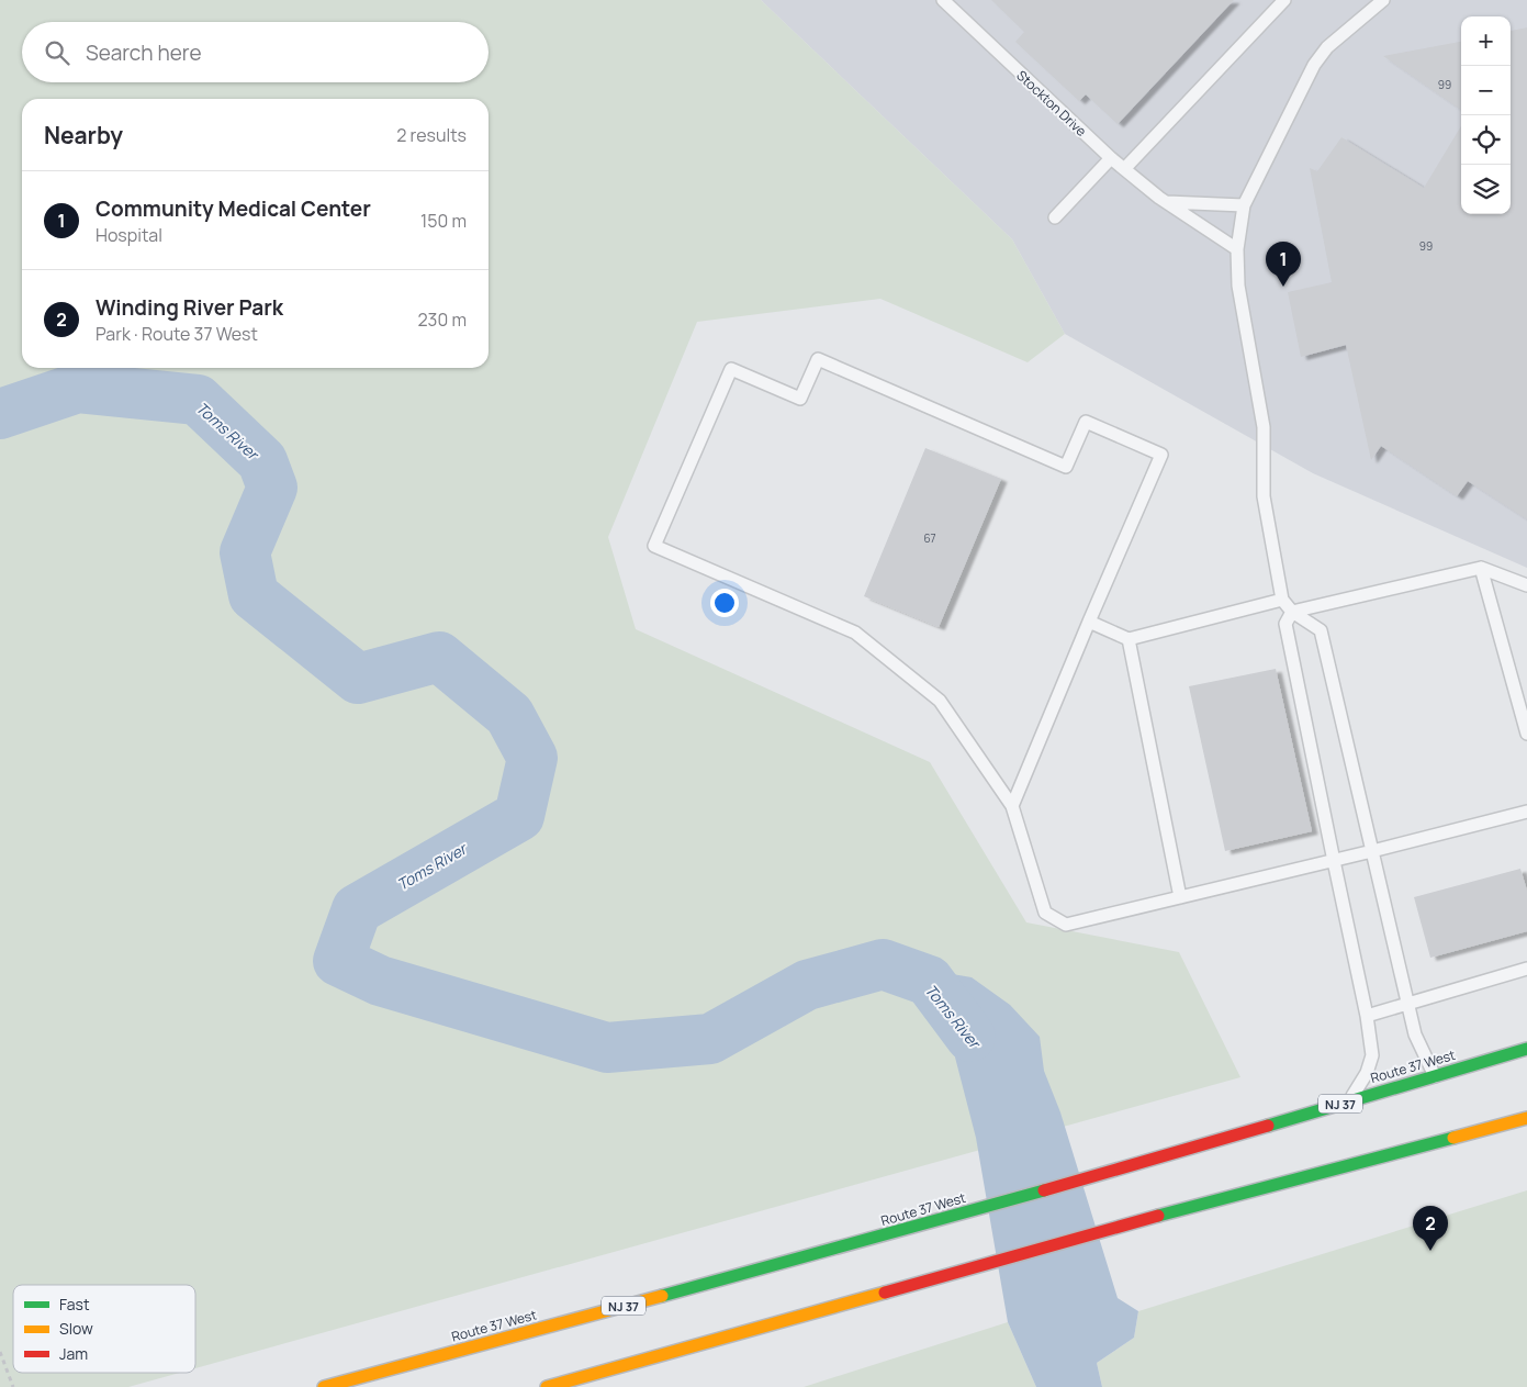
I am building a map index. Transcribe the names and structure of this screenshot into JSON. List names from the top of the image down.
{
  "streets": {
    "highway": ["Route 37 West", "NJ 37"],
    "lane": ["Stockton Drive"]
  },
  "water": ["Toms River"],
  "house_numbers": ["99", "99", "67"],
  "legend": ["Fast", "Slow", "Jam"],
  "page": {
    "map_buttons": ["+", "−"],
    "search": "Search here",
    "heading": ["Nearby", "2 results"],
    "list": [
      {
        "mark": "1",
        "name": "Community Medical Center",
        "note": "Hospital",
        "value": "150 m"
      },
      {
        "mark": "2",
        "name": "Winding River Park",
        "note": "Park · Route 37 West",
        "value": "230 m"
      }
    ],
    "pins": ["1", "2"]
  }
}
